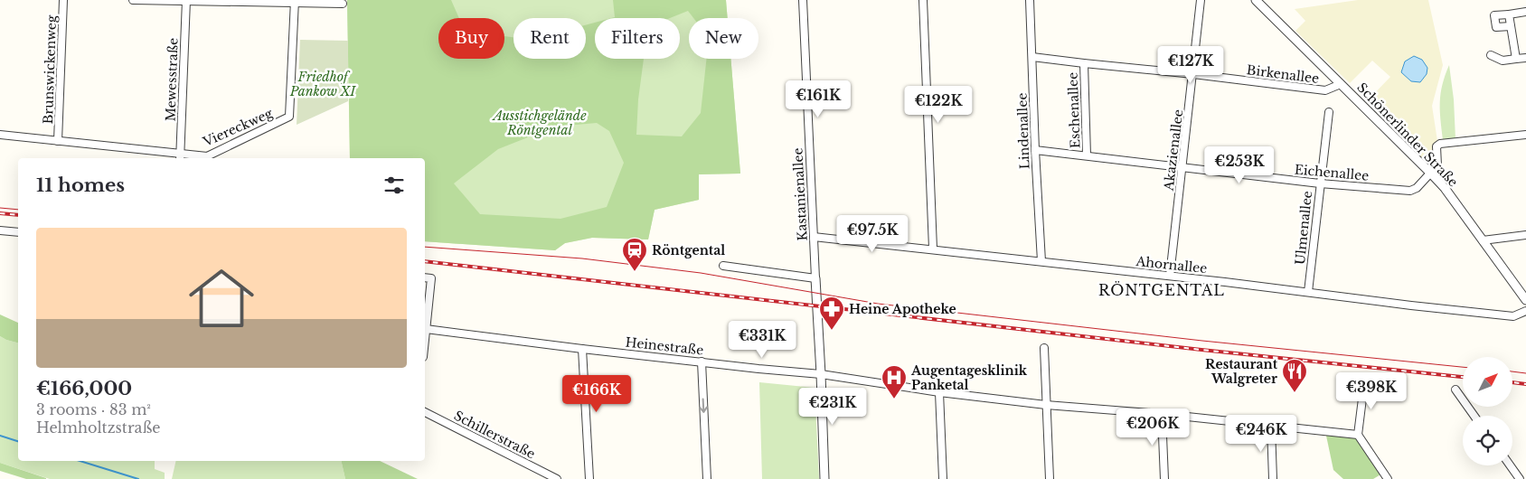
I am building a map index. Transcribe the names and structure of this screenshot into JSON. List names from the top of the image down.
{
  "streets": {
    "street": [
      "Brunswickenweg",
      "Birkenallee",
      "Mewesstraße",
      "Eschenallee",
      "Viereckweg",
      "Lindenallee",
      "Schönerlinder Straße",
      "Akazienallee",
      "Eichenallee",
      "Kastanienallee",
      "Ulmenallee",
      "Ahornallee",
      "Heinestraße",
      "Schillerstraße"
    ]
  },
  "crossings": [
    ["Brunswickenweg", "Viereckweg"],
    ["Birkenallee", "Eschenallee"],
    ["Birkenallee", "Lindenallee"],
    ["Birkenallee", "Schönerlinder Straße"],
    ["Birkenallee", "Akazienallee"],
    ["Mewesstraße", "Viereckweg"],
    ["Eschenallee", "Eichenallee"],
    ["Lindenallee", "Eichenallee"],
    ["Lindenallee", "Ahornallee"],
    ["Schönerlinder Straße", "Eichenallee"],
    ["Akazienallee", "Eichenallee"],
    ["Akazienallee", "Ahornallee"],
    ["Eichenallee", "Ulmenallee"],
    ["Kastanienallee", "Ahornallee"],
    ["Ulmenallee", "Ahornallee"]
  ],
  "districts": ["RÖNTGENTAL"],
  "parks": ["Friedhof Pankow XI", "Ausstichgelände Röntgental"],
  "places": {
    "station": ["Röntgental"],
    "pharmacy": ["Heine Apotheke"],
    "restaurant": ["Restaurant Walgreter"],
    "hospital": ["Augentagesklinik Panketal"]
  },
  "north": "top right",
  "page": {
    "chip": [
      "Buy",
      "Rent",
      "Filters",
      "New"
    ],
    "price": [
      "€127K",
      "€161K",
      "€122K",
      "€253K",
      "€97.5K",
      "€331K",
      "€398K",
      "€166K",
      "€231K",
      "€206K",
      "€246K"
    ],
    "heading": "11 homes",
    "list": [
      {
        "name": "€166,000",
        "note": "3 rooms · 83 m² · Helmholtzstraße"
      }
    ]
  }
}
